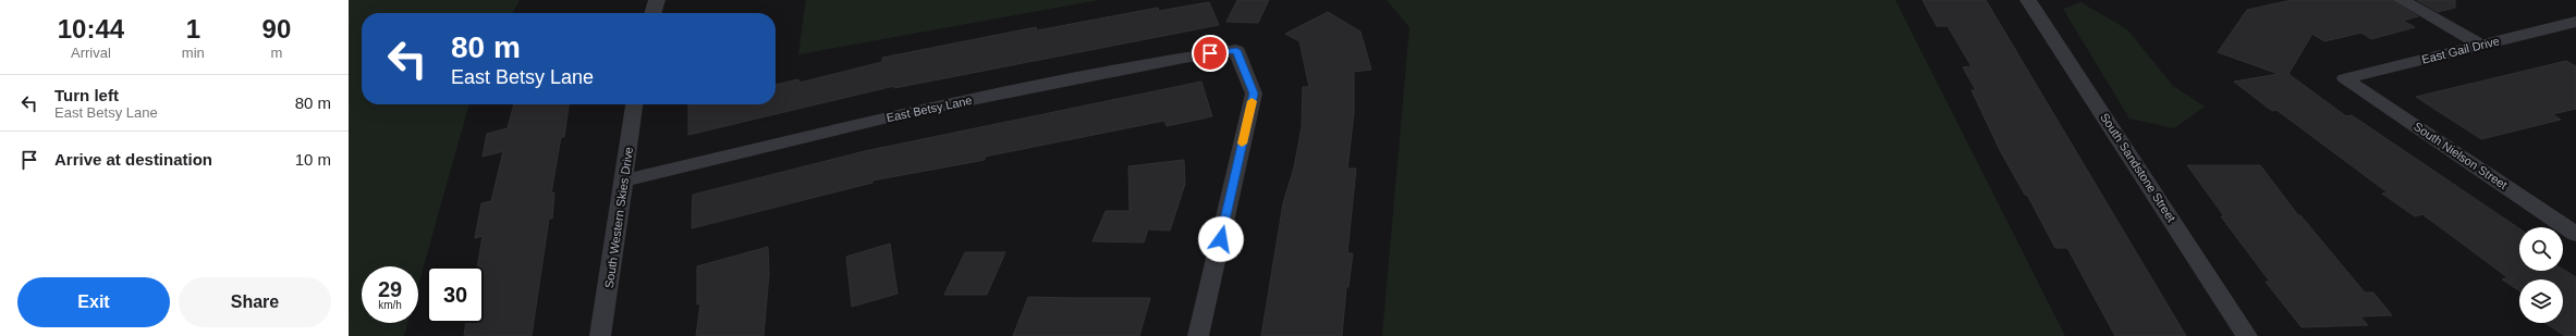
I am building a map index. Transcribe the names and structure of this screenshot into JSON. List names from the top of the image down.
{
  "streets": {
    "street": [
      "East Gail Drive",
      "East Betsy Lane",
      "South Nielson Street",
      "South Sandstone Street",
      "South Western Skies Drive"
    ]
  },
  "crossings": [
    ["East Gail Drive", "South Nielson Street"],
    ["East Betsy Lane", "South Western Skies Drive"]
  ],
  "page": {
    "eta": [
      "10:44",
      "Arrival",
      "1",
      "min",
      "90",
      "m"
    ],
    "turn": ["80 m", "East Betsy Lane"],
    "list": [
      {
        "name": "Turn left",
        "note": "East Betsy Lane",
        "value": "80 m"
      },
      {
        "name": "Arrive at destination",
        "value": "10 m"
      }
    ],
    "speed": "29 km/h",
    "limit": "30",
    "buttons": ["Exit", "Share"]
  }
}
